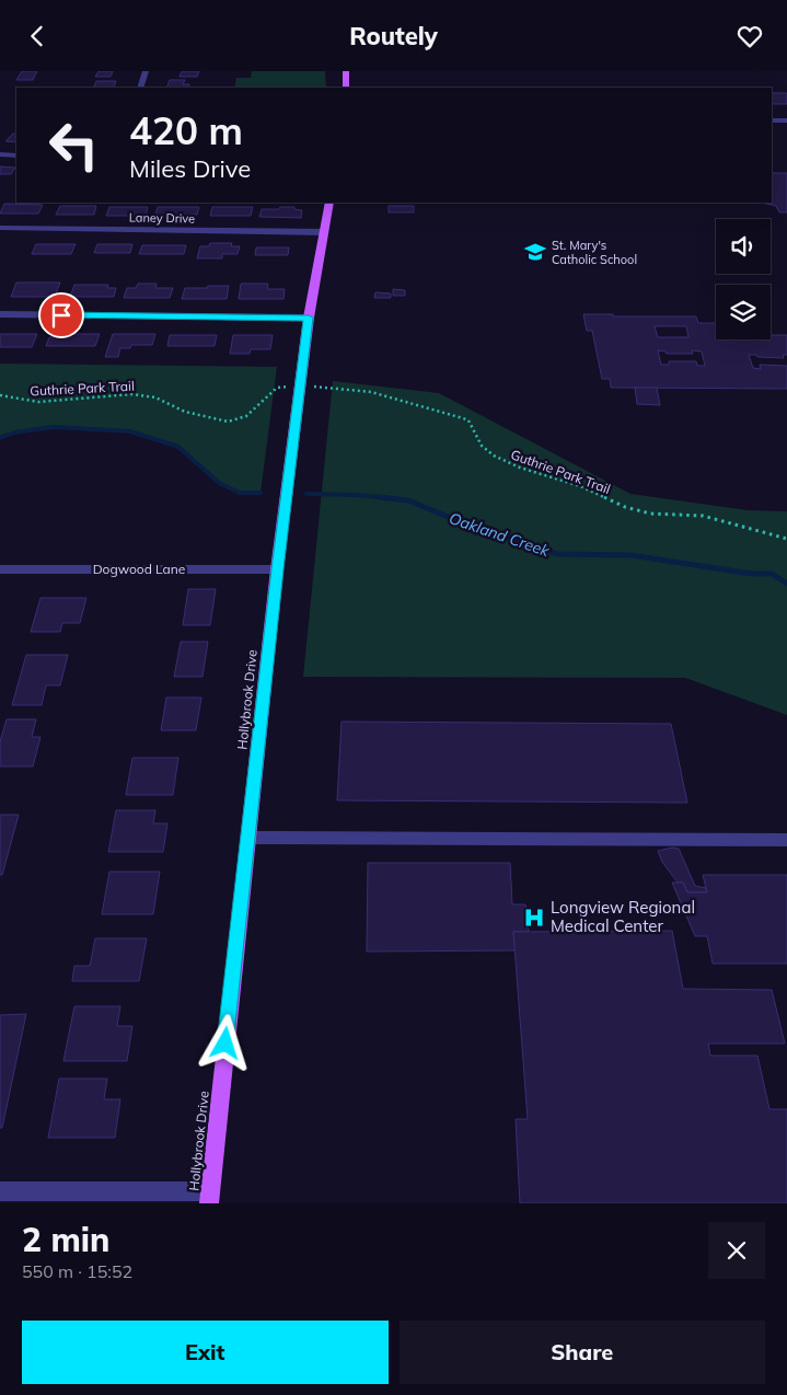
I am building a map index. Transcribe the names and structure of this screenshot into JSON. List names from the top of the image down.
{
  "streets": {
    "main road": ["Hollybrook Drive"],
    "street": ["Laney Drive", "Dogwood Lane"],
    "path": ["Guthrie Park Trail"]
  },
  "crossings": [
    ["Laney Drive", "Hollybrook Drive"],
    ["Dogwood Lane", "Hollybrook Drive"]
  ],
  "water": ["Oakland Creek"],
  "places": {
    "school or university": ["St. Mary's Catholic School"],
    "hospital": ["Longview Regional Medical Center"]
  },
  "page": {
    "header": "Routely",
    "turn": ["420 m", "Miles Drive"],
    "heading": ["2 min", "550 m · 15:52"],
    "buttons": ["Exit", "Share"]
  }
}
